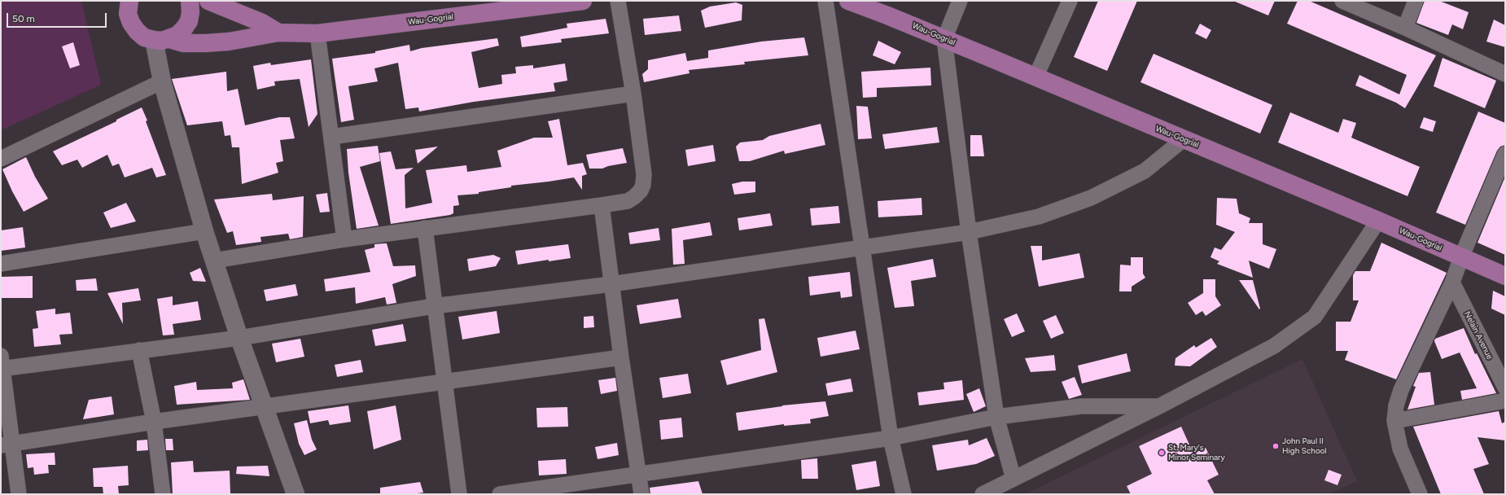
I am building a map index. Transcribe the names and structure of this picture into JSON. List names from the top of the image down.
{
  "streets": {
    "main road": ["Wau-Gogrial"],
    "street": ["Nelain Avenue"]
  },
  "places": ["John Paul II High School", "St. Mary's Minor Seminary"],
  "scale_bar": "50 m"
}
